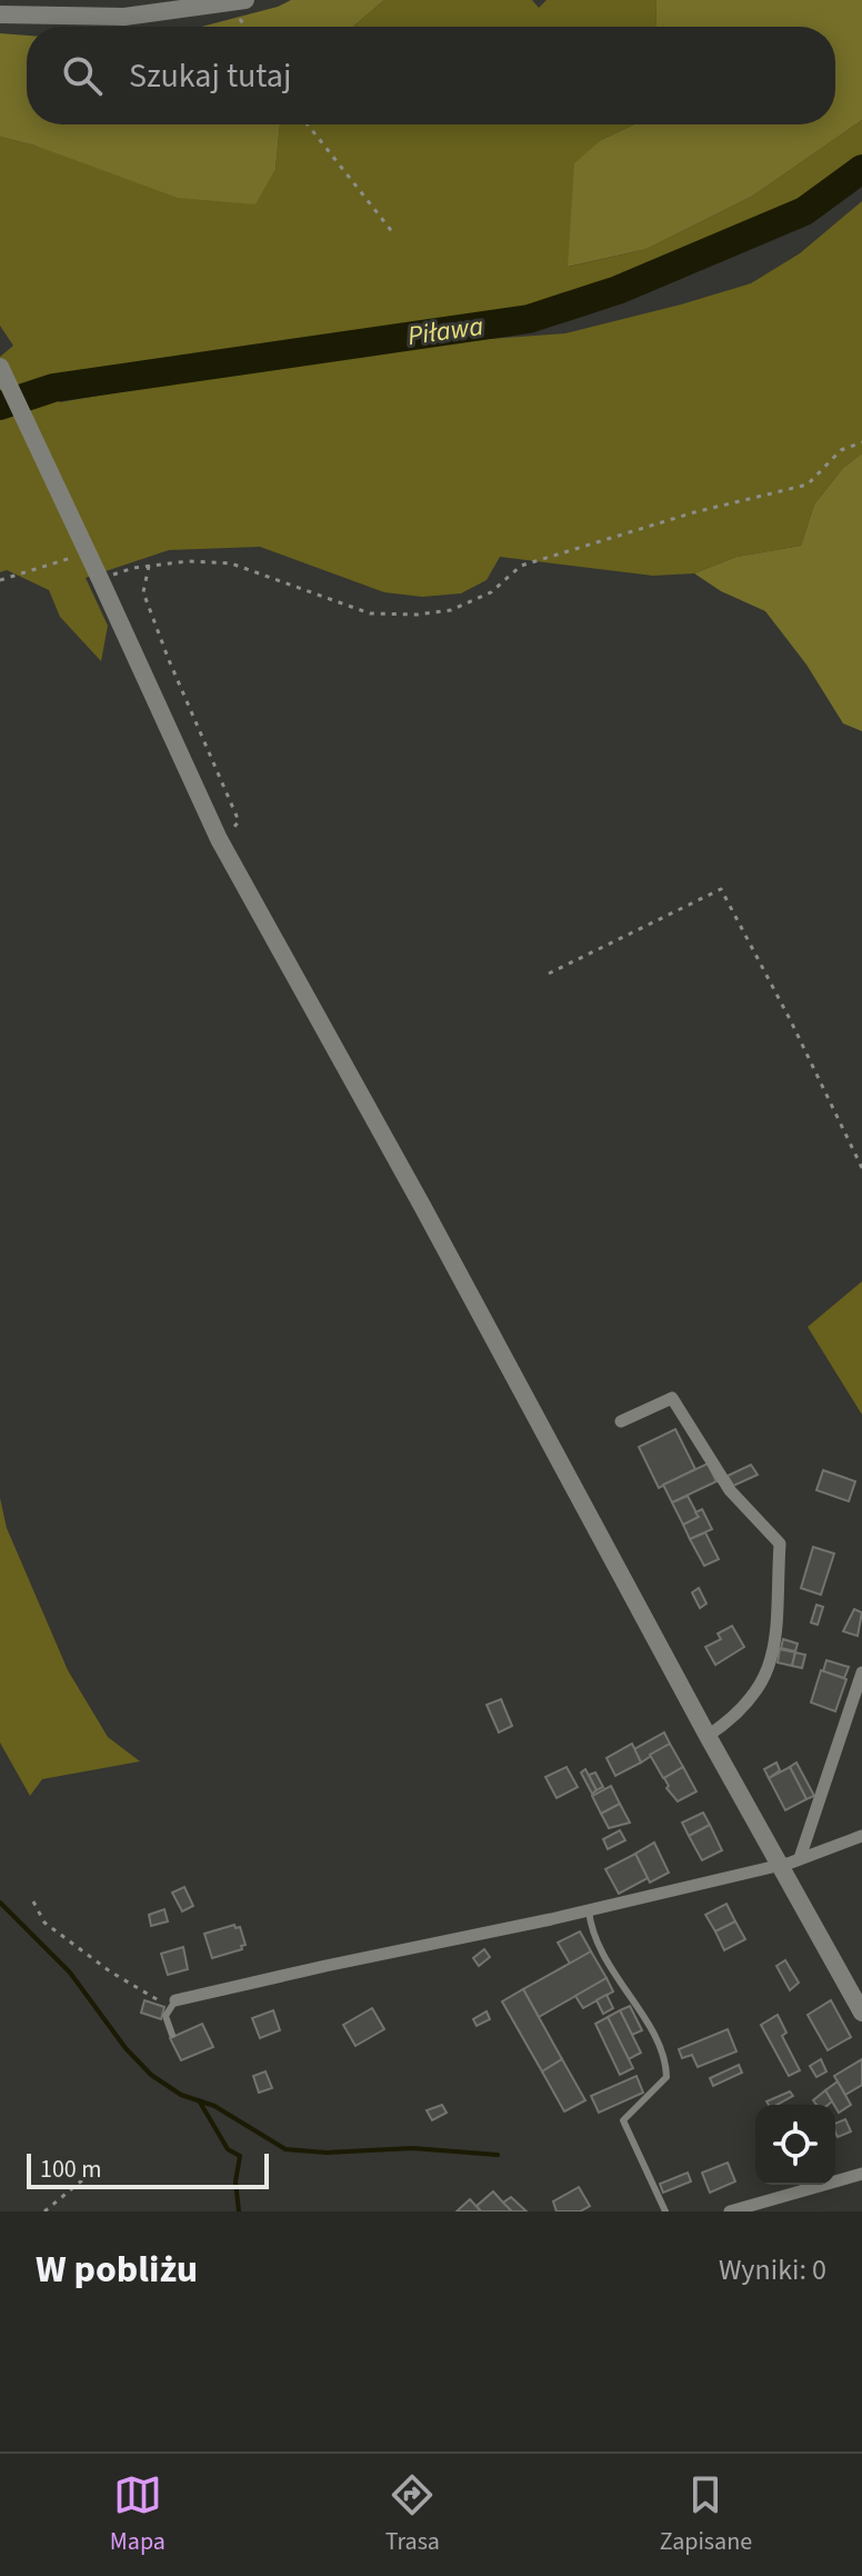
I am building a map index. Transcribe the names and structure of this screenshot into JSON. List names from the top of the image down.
{
  "water": ["Piława"],
  "scale_bar": "100 m",
  "page": {
    "search": "Szukaj tutaj",
    "scale": "100 m",
    "heading": ["W pobliżu", "Wyniki: 0"],
    "nav": ["Mapa", "Trasa", "Zapisane"]
  }
}
